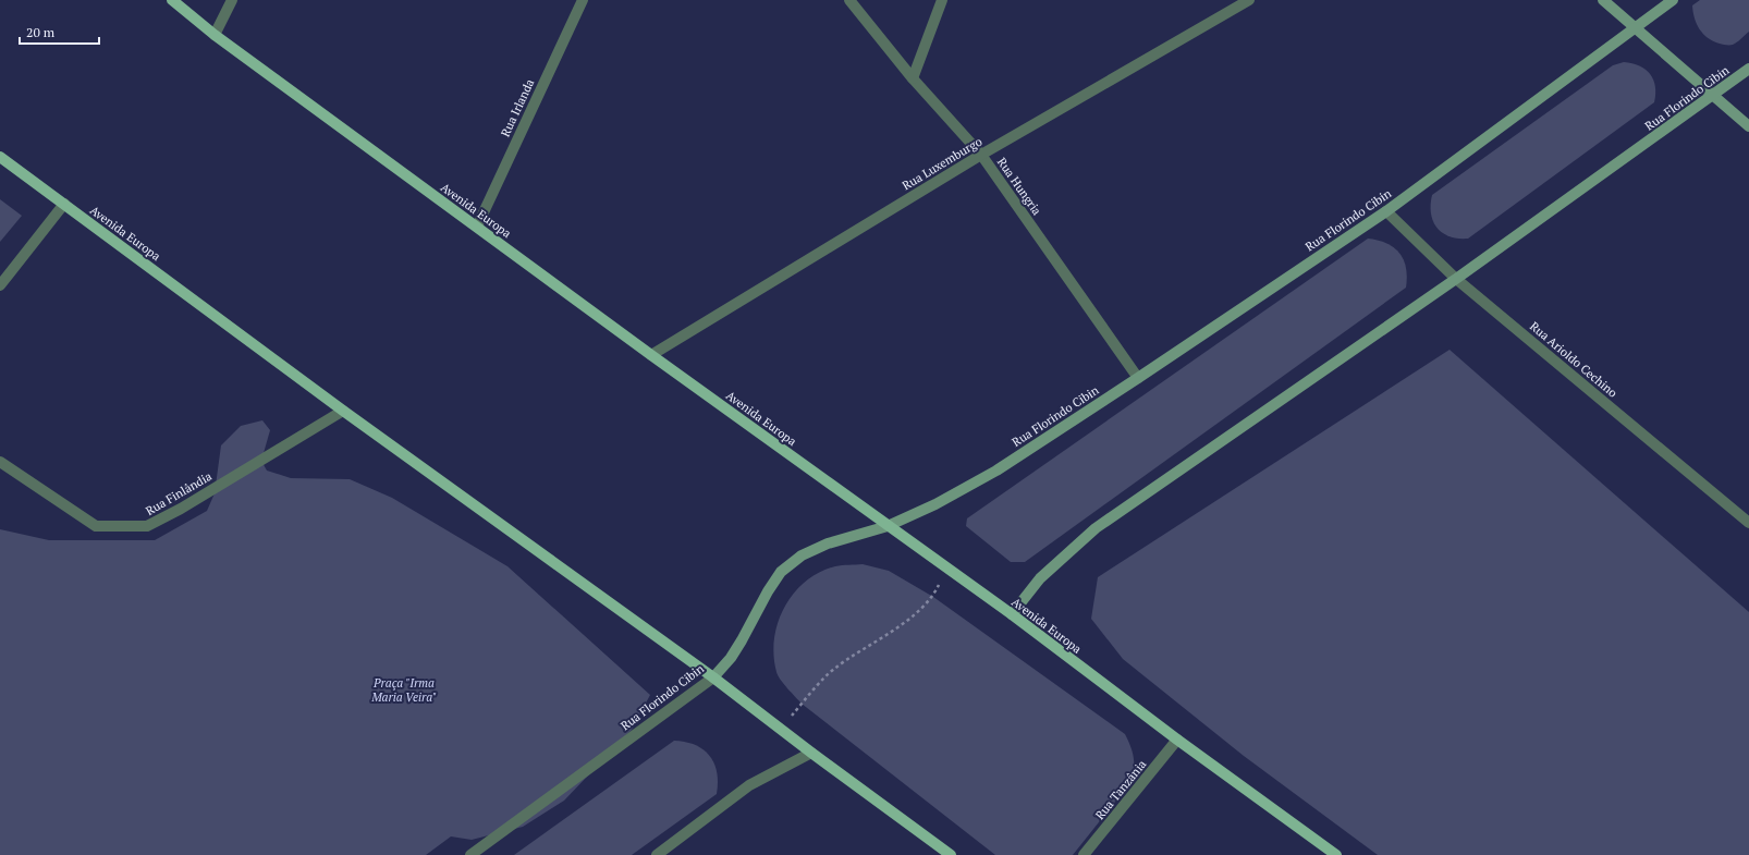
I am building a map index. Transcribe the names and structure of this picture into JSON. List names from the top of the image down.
{
  "streets": {
    "main road": ["Rua Florindo Cibin", "Avenida Europa"],
    "street": [
      "Rua Irlanda",
      "Rua Luxemburgo",
      "Rua Hungria",
      "Rua Arioldo Cechino",
      "Rua Finlândia",
      "Rua Tanzânia"
    ]
  },
  "crossings": [
    ["Rua Florindo Cibin", "Rua Hungria"],
    ["Rua Florindo Cibin", "Avenida Europa"],
    ["Rua Florindo Cibin", "Rua Arioldo Cechino"],
    ["Rua Irlanda", "Avenida Europa"],
    ["Rua Luxemburgo", "Rua Hungria"],
    ["Rua Luxemburgo", "Avenida Europa"],
    ["Avenida Europa", "Rua Finlândia"],
    ["Avenida Europa", "Rua Tanzânia"]
  ],
  "parks": ["Praça \"Irma Maria Veira\""],
  "scale_bar": "20 m"
}
